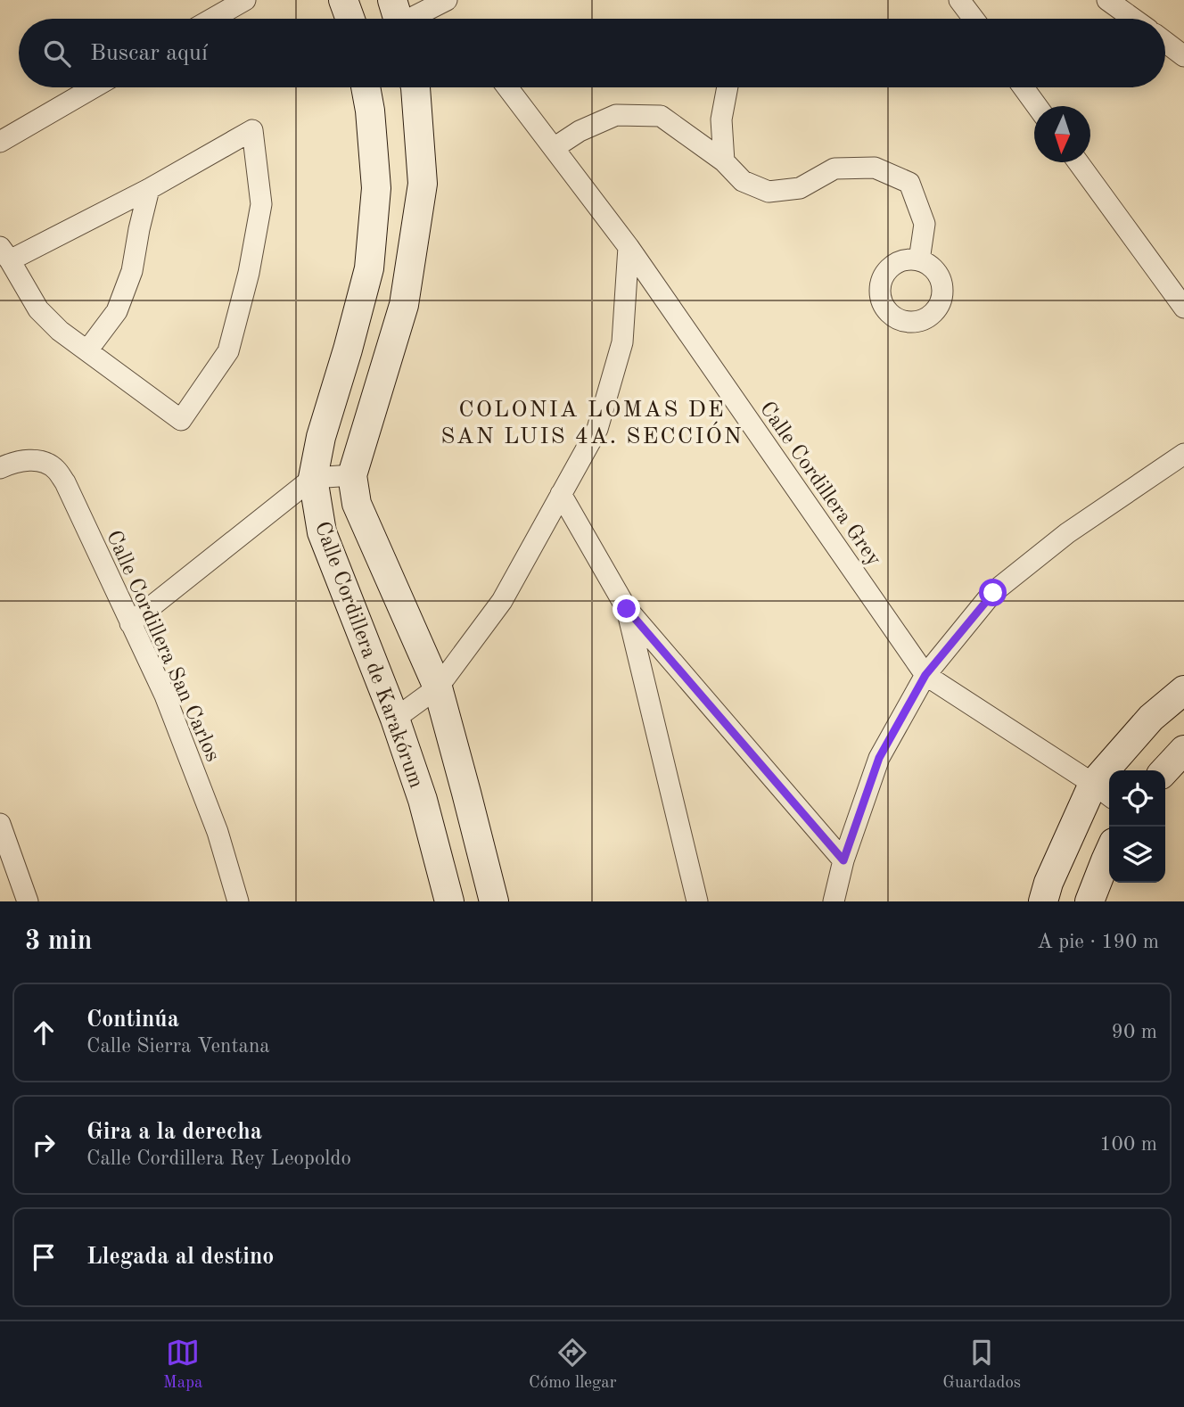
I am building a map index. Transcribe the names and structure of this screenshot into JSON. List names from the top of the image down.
{
  "streets": {
    "street": ["Calle Cordillera Grey", "Calle Cordillera San Carlos", "Calle Cordillera de Karakórum"]
  },
  "districts": ["COLONIA LOMAS DE SAN LUIS 4A. SECCIÓN"],
  "north": "bottom",
  "page": {
    "search": "Buscar aquí",
    "heading": ["3 min", "A pie · 190 m"],
    "list": [
      ["Continúa", "Calle Sierra Ventana", "90 m"],
      ["Gira a la derecha", "Calle Cordillera Rey Leopoldo", "100 m"],
      "Llegada al destino"
    ],
    "nav": ["Mapa", "Cómo llegar", "Guardados"]
  }
}
